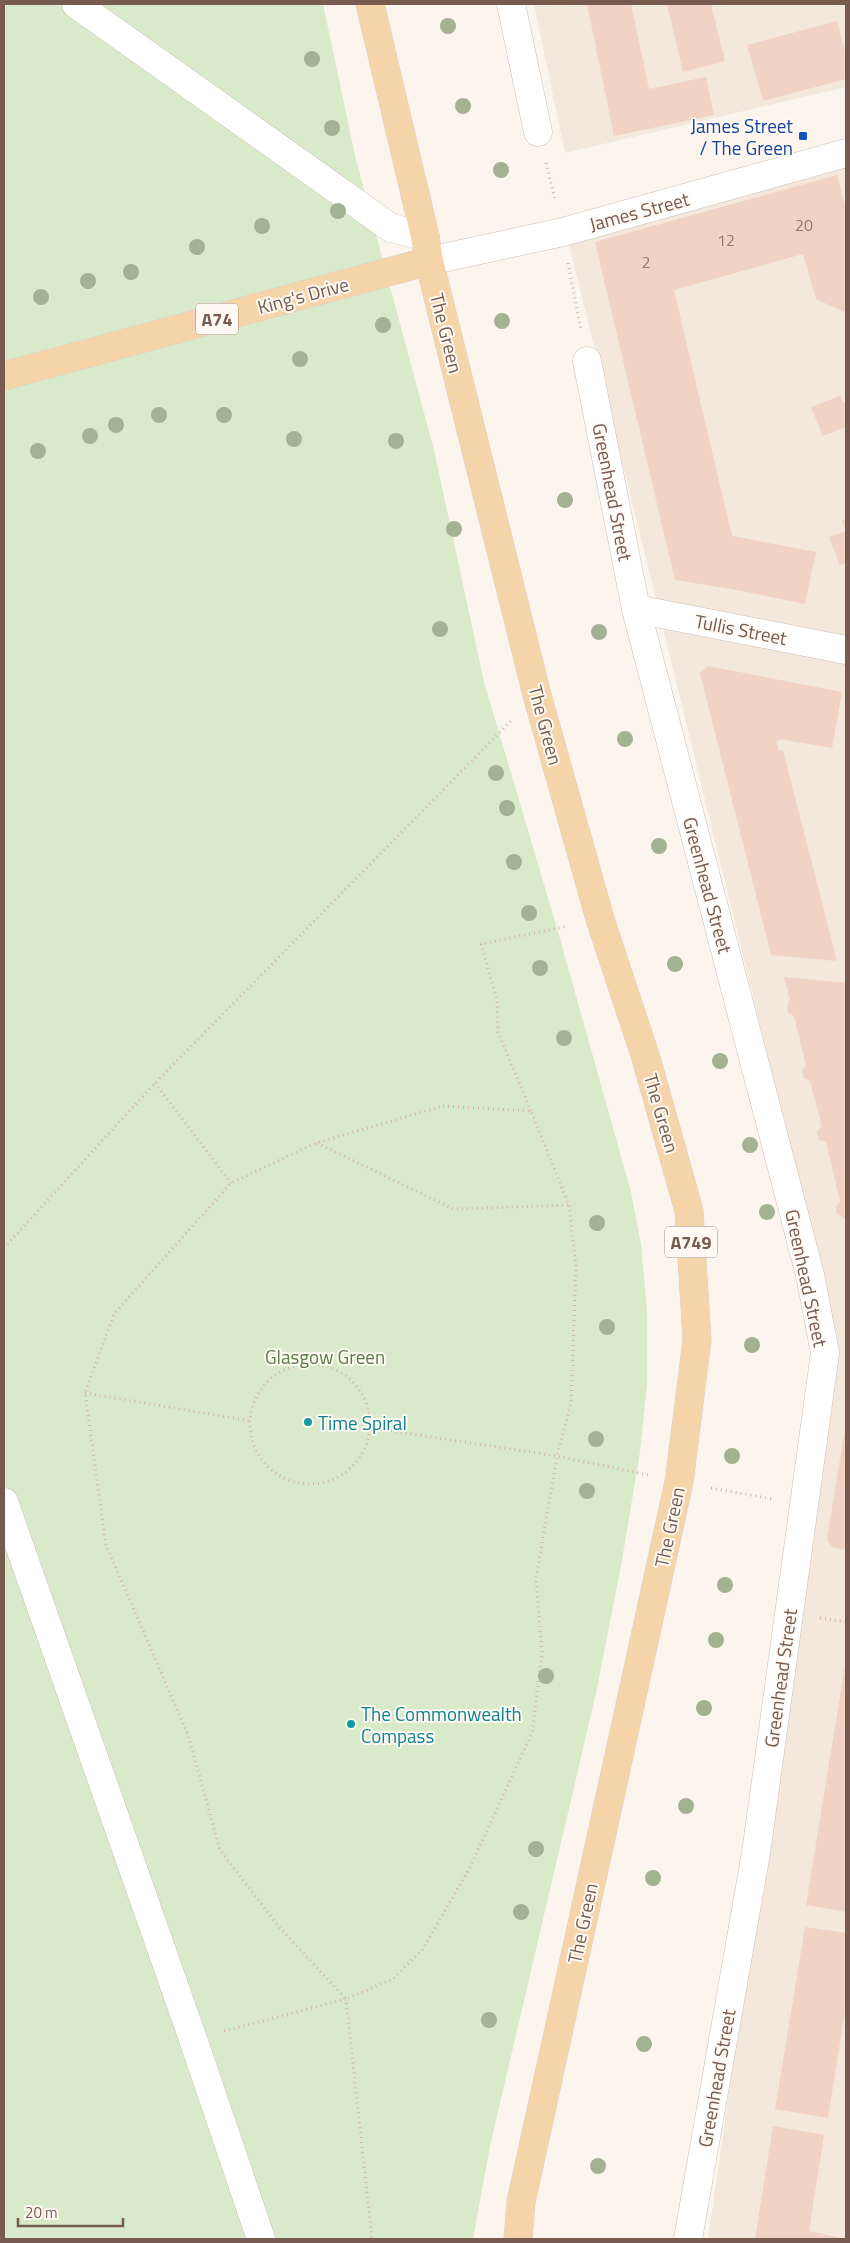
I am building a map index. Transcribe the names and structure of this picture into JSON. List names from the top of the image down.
{
  "streets": {
    "main road": [
      "King's Drive",
      "A74",
      "The Green",
      "A749"
    ],
    "street": ["James Street", "Greenhead Street", "Tullis Street"]
  },
  "crossings": [
    ["James Street", "King's Drive"],
    ["James Street", "The Green"],
    ["King's Drive", "The Green"],
    ["Greenhead Street", "Tullis Street"]
  ],
  "parks": ["Glasgow Green"],
  "places": {
    "transit": ["James Street / The Green"],
    "other": ["Time Spiral", "The Commonwealth Compass"]
  },
  "house_numbers": ["20", "12", "2"],
  "scale_bar": "20 m"
}
